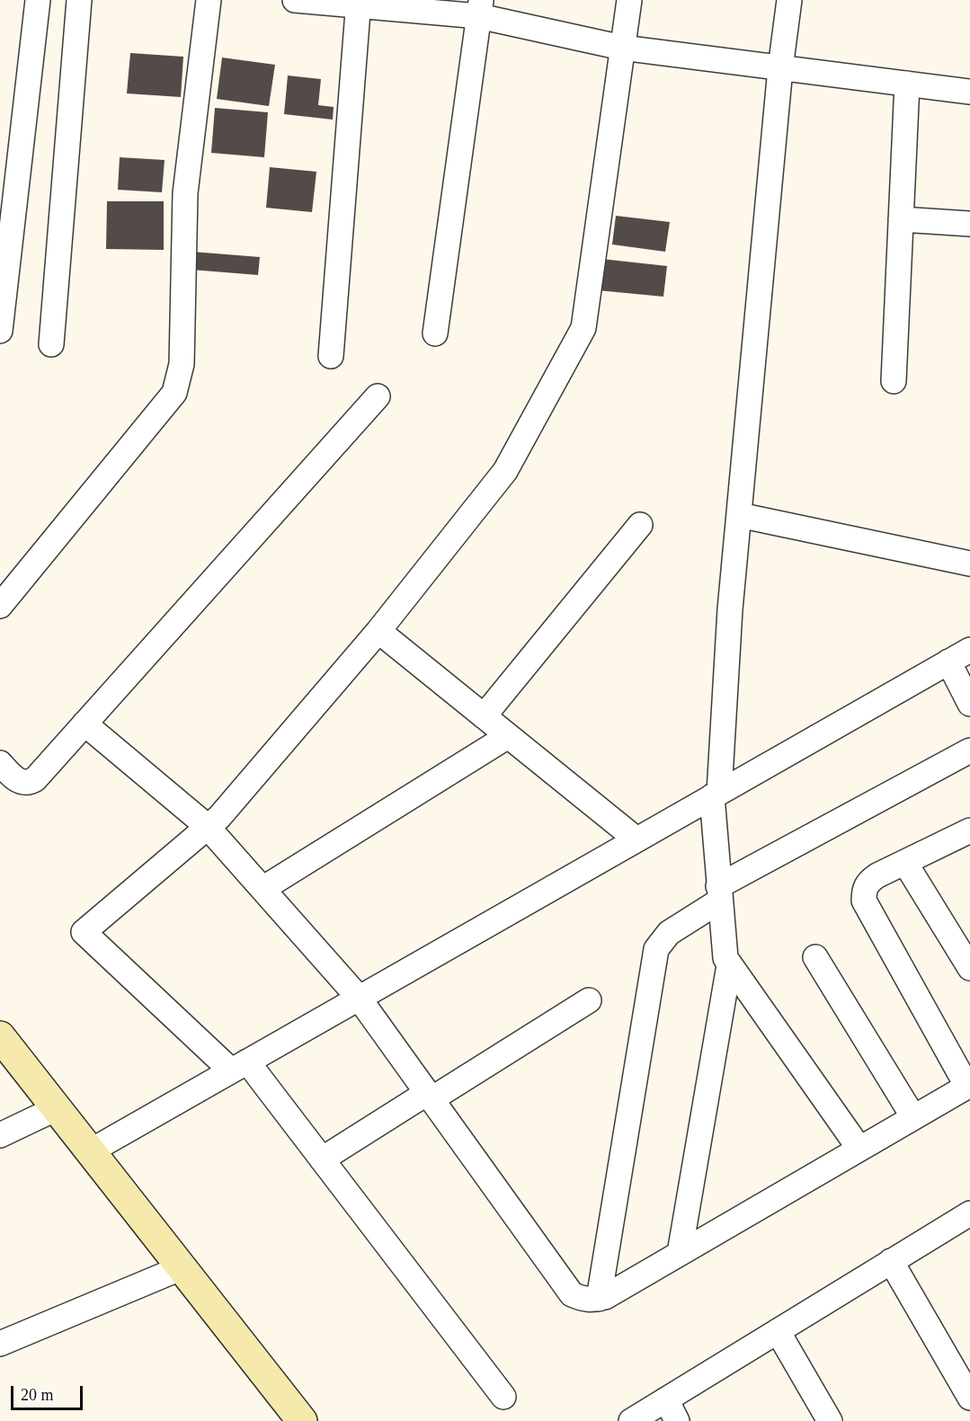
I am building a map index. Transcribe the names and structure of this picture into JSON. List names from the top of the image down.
{
  "scale_bar": "20 m"
}
